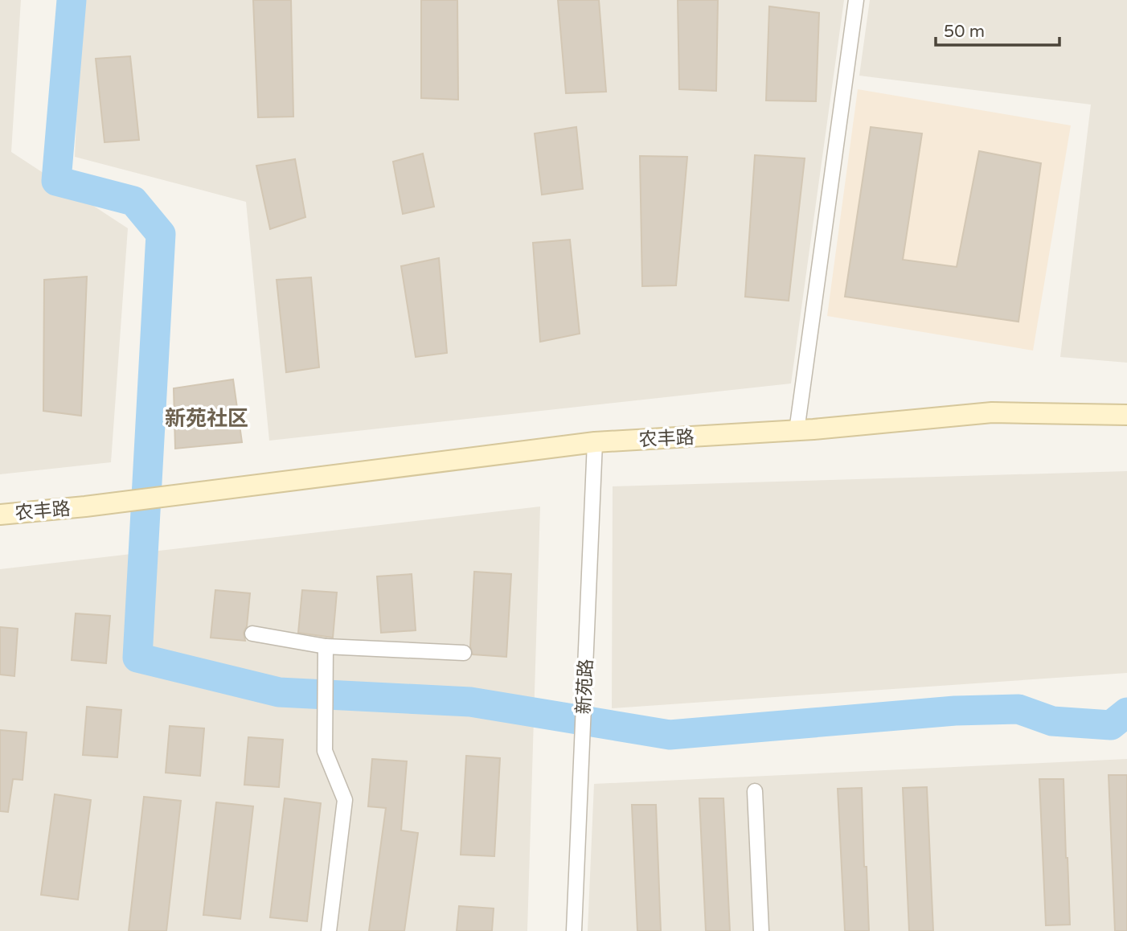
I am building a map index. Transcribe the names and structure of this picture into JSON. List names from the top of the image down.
{
  "streets": {
    "main road": ["农丰路"],
    "street": ["新苑路"]
  },
  "crossings": [
    ["农丰路", "新苑路"]
  ],
  "districts": ["新苑社区"],
  "scale_bar": "50 m"
}
